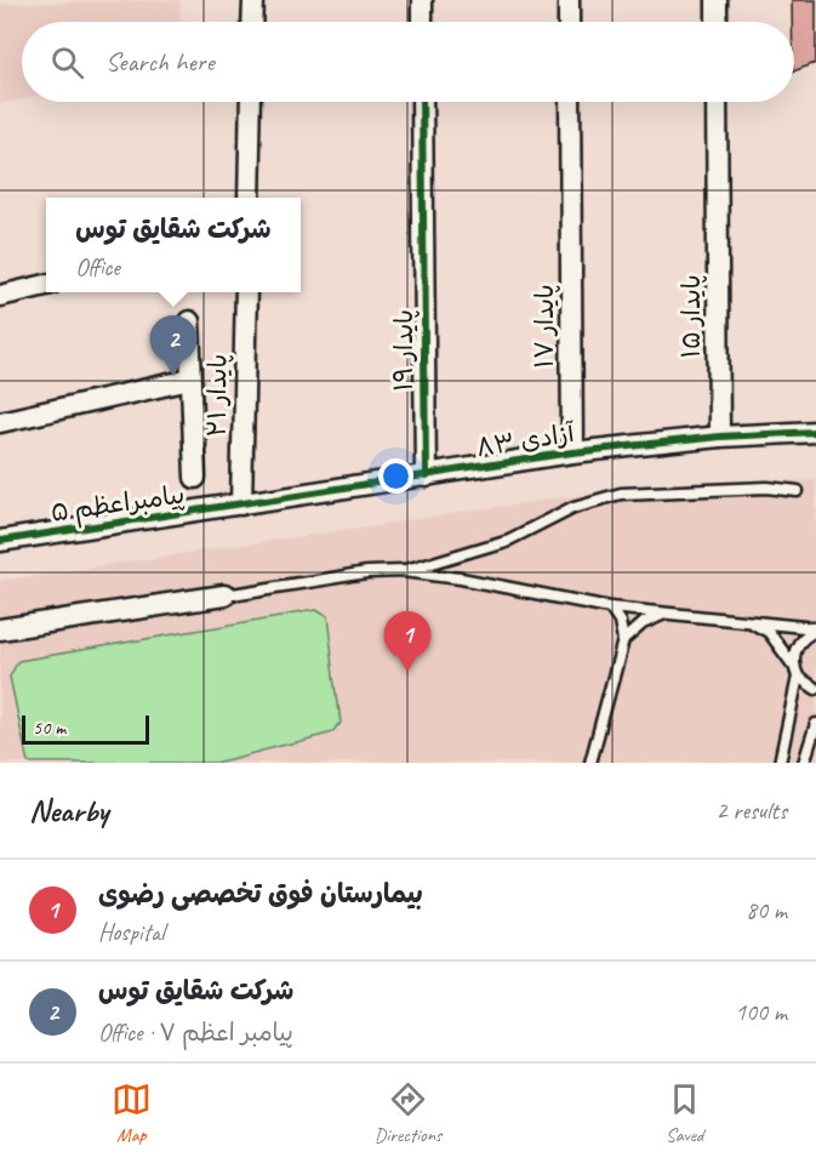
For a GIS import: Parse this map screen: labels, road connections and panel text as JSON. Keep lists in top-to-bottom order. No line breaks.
{"streets":{"street":["پایدار ۱۵","پایدار ۱۷","پایدار ۱۹","پایدار ۲۱","آزادی ۸۳","پیامبراعظم ۵"]},"crossings":[["پایدار ۱۵","آزادی ۸۳"],["پایدار ۱۷","آزادی ۸۳"],["پایدار ۱۹","آزادی ۸۳"],["پایدار ۲۱","آزادی ۸۳"],["پایدار ۲۱","پیامبراعظم ۵"],["آزادی ۸۳","پیامبراعظم ۵"]],"scale_bar":"50 m","page":{"search":"Search here","popup":["شرکت شقایق توس","Office"],"pins":["2","1"],"scale":"50 m","heading":["Nearby","2 results"],"list":[{"mark":"1","name":"بیمارستان فوق تخصصی رضوی","note":"Hospital","value":"80 m"},{"mark":"2","name":"شرکت شقایق توس","note":"Office · پیامبر اعظم ۷","value":"100 m"}],"nav":["Map","Directions","Saved"]}}
